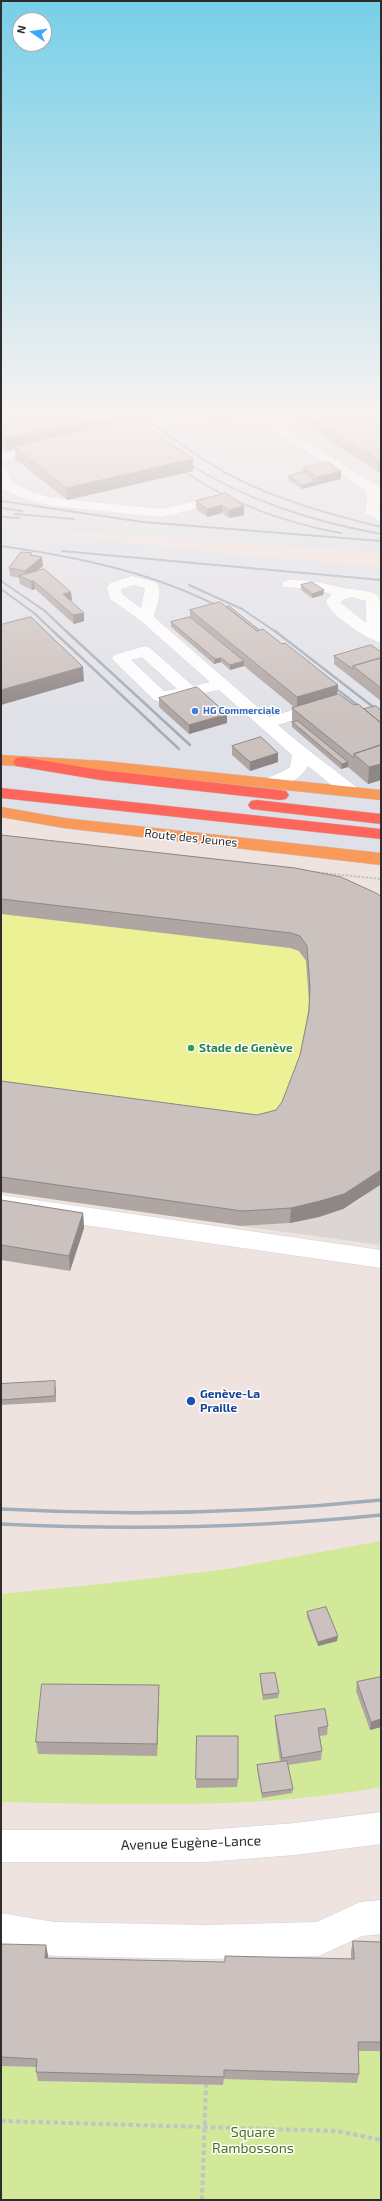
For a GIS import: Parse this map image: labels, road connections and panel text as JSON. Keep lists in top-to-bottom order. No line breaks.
{"streets":{"main road":["Route des Jeunes"],"street":["Avenue Eugène-Lance"]},"parks":["Square Rambossons"],"places":["HG Commerciale","Stade de Genève","Genève-La Praille"],"north":"left"}
